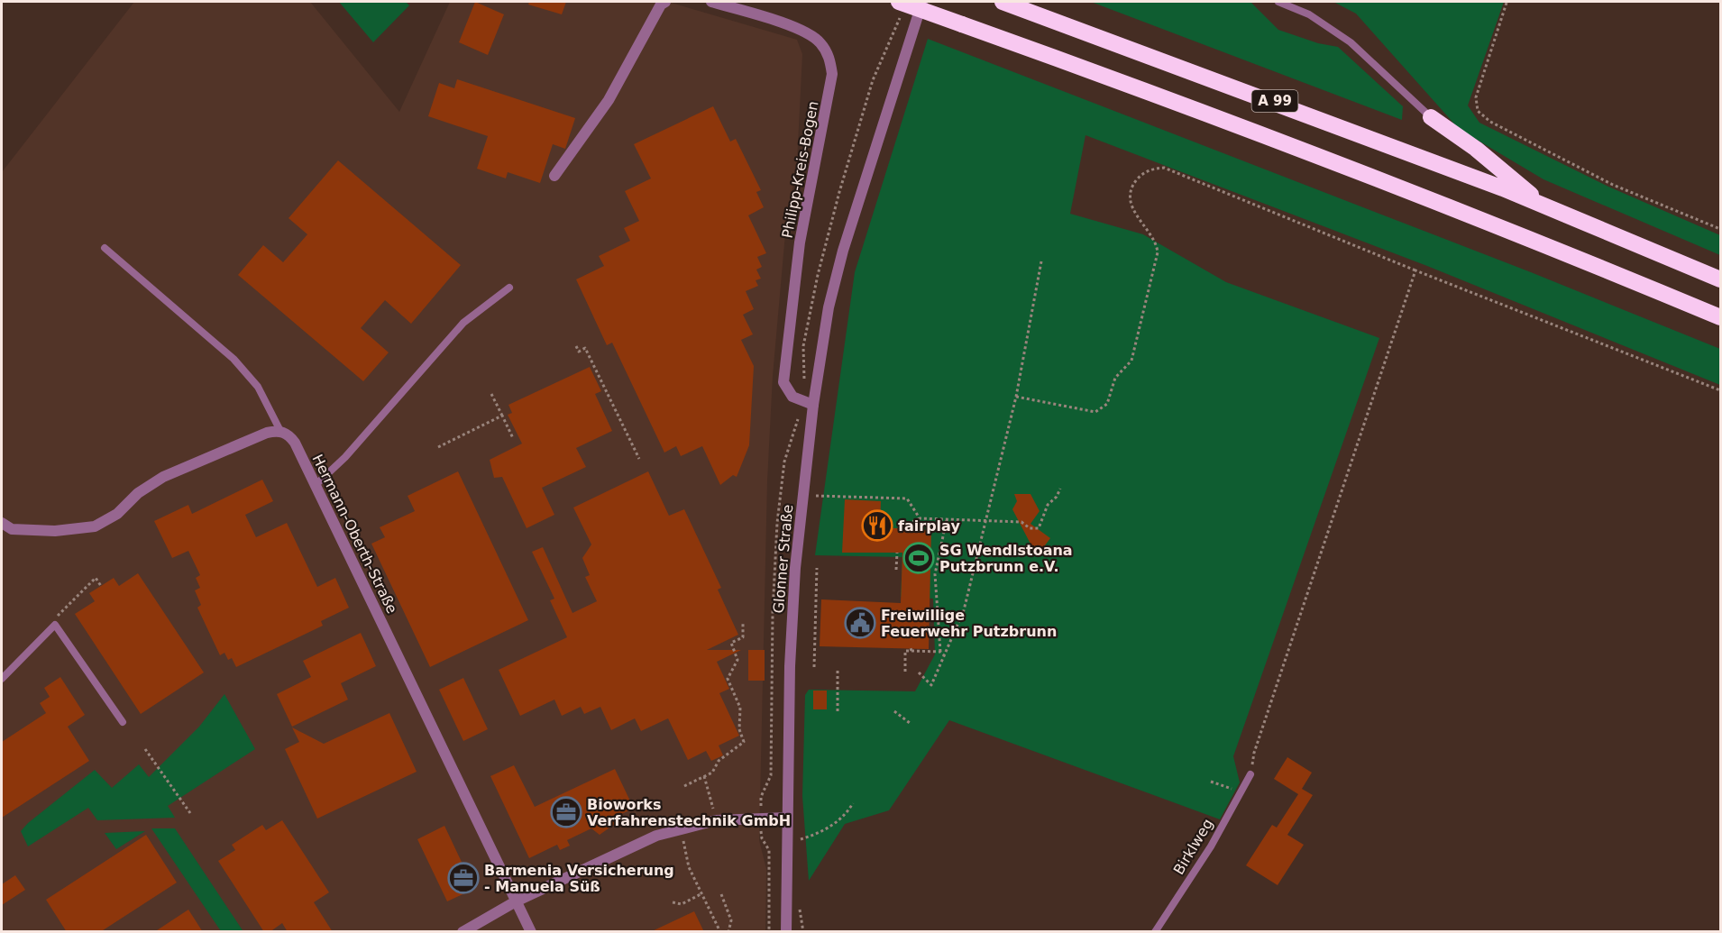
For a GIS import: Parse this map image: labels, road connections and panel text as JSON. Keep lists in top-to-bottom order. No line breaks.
{"streets":{"highway":["A 99"],"street":["Philipp-Kreis-Bogen","Hermann-Oberth-Straße","Glonner Straße"],"lane":["Birklweg"]},"crossings":[["Philipp-Kreis-Bogen","Glonner Straße"]],"places":{"restaurant":["fairplay"],"sports":["SG Wendlstoana Putzbrunn e.V."],"public building":["Freiwillige Feuerwehr Putzbrunn"],"office":["Bioworks Verfahrenstechnik GmbH","Barmenia Versicherung - Manuela Süß"]}}
